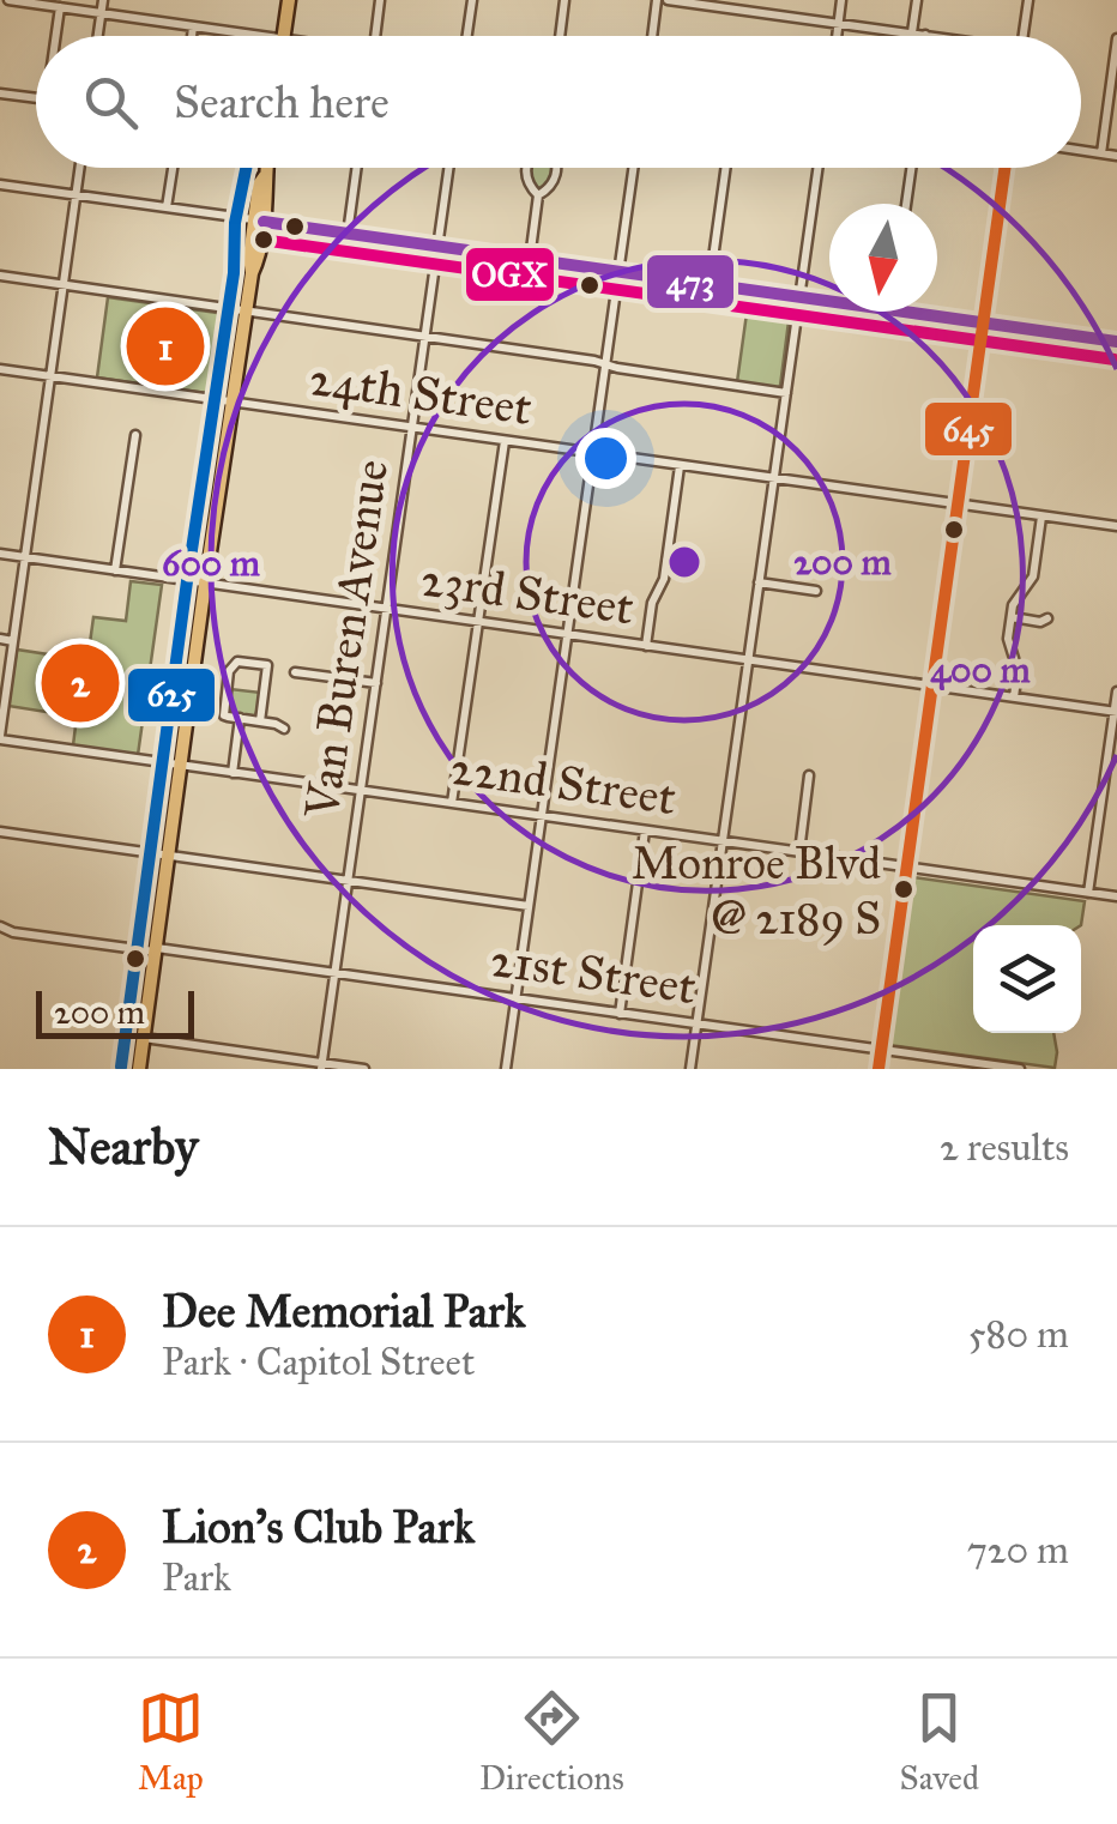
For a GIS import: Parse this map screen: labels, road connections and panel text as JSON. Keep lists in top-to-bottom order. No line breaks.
{"streets":{"street":["24th Street","23rd Street","Van Buren Avenue","22nd Street","21st Street"]},"crossings":[["24th Street","Van Buren Avenue"],["23rd Street","Van Buren Avenue"],["Van Buren Avenue","22nd Street"],["Van Buren Avenue","21st Street"]],"places":["Monroe Blvd @ 2189 S"],"lines":["transit line 625","transit line 645","transit line 473","transit line OGX"],"scale_bar":"200 m","north":"bottom","page":{"search":"Search here","pins":["1","2"],"scale":"200 m","heading":["Nearby","2 results"],"list":[{"mark":"1","name":"Dee Memorial Park","note":"Park · Capitol Street","value":"580 m"},{"mark":"2","name":"Lion's Club Park","note":"Park","value":"720 m"}],"nav":["Map","Directions","Saved"]},"rings":["200 m","600 m","400 m"]}
